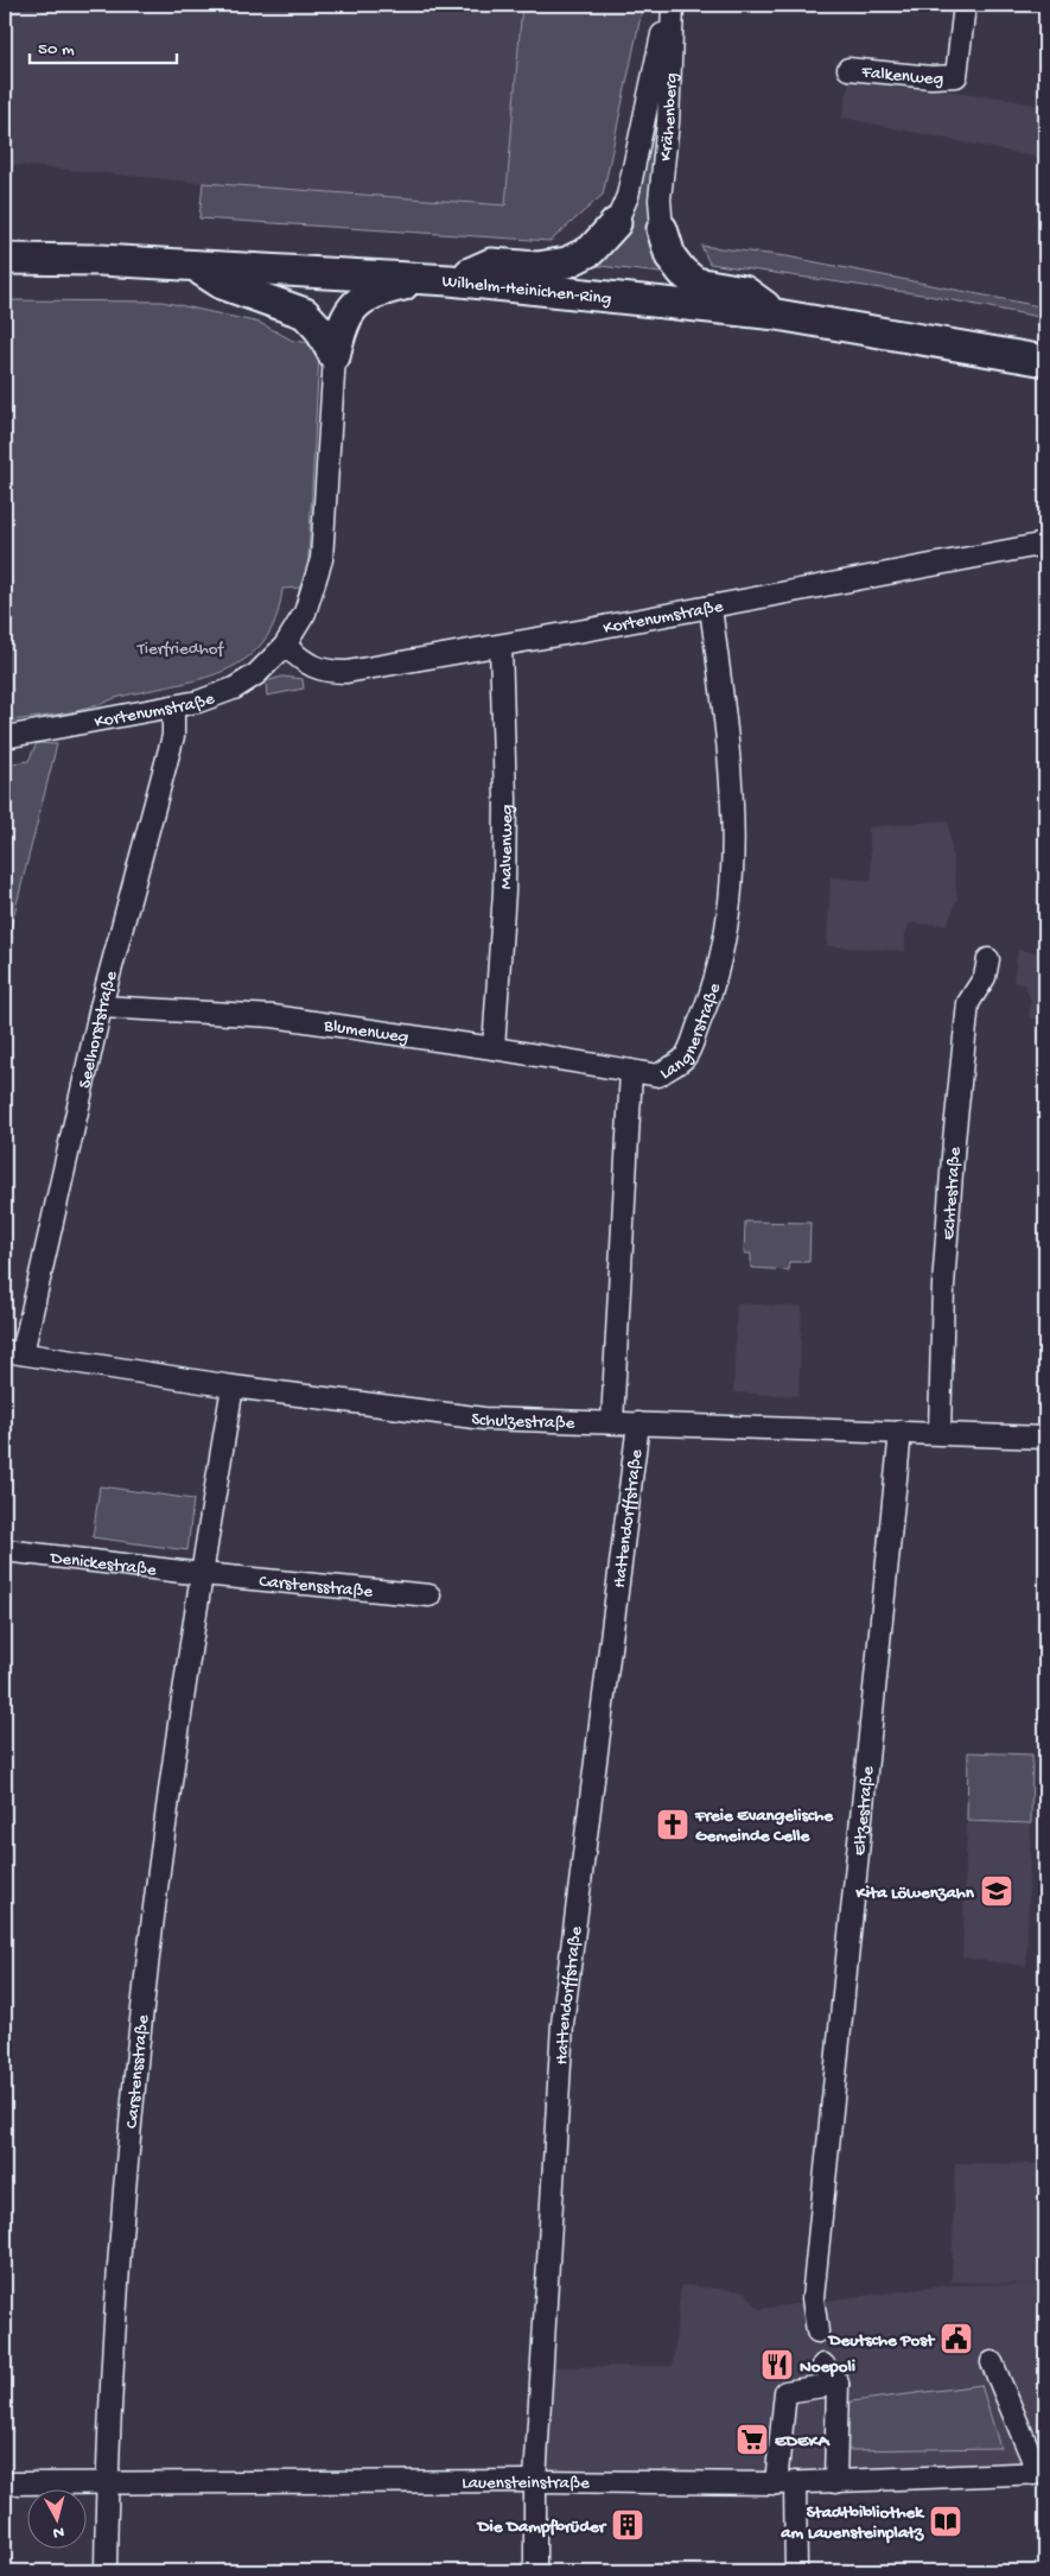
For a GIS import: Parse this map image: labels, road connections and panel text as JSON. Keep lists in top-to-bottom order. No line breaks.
{"streets":{"main road":["Wilhelm-Heinichen-Ring"],"street":["Falkenweg","Krähenberg","Kortenumstraße","Malvenweg","Langnerstraße","Seelhorststraße","Blumenweg","Echtestraße","Schulzestraße","Hattendorffstraße","Denickestraße","Carstensstraße","Eltzestraße","Lauensteinstraße"]},"crossings":[["Kortenumstraße","Malvenweg"],["Kortenumstraße","Langnerstraße"],["Kortenumstraße","Seelhorststraße"],["Malvenweg","Blumenweg"],["Langnerstraße","Blumenweg"],["Langnerstraße","Schulzestraße"],["Seelhorststraße","Blumenweg"],["Seelhorststraße","Schulzestraße"],["Echtestraße","Schulzestraße"],["Schulzestraße","Hattendorffstraße"],["Schulzestraße","Carstensstraße"],["Schulzestraße","Eltzestraße"],["Hattendorffstraße","Lauensteinstraße"],["Denickestraße","Carstensstraße"],["Carstensstraße","Lauensteinstraße"]],"parks":["Tierfriedhof"],"places":{"church":["Freie Evangelische Gemeinde Celle"],"school or university":["Kita Löwenzahn"],"public building":["Deutsche Post"],"restaurant":["Noepoli"],"supermarket":["EDEKA"],"library":["Stadtbibliothek am Lauensteinplatz"],"building":["Die Dampfbrüder"]},"scale_bar":"50 m","north":"bottom"}
